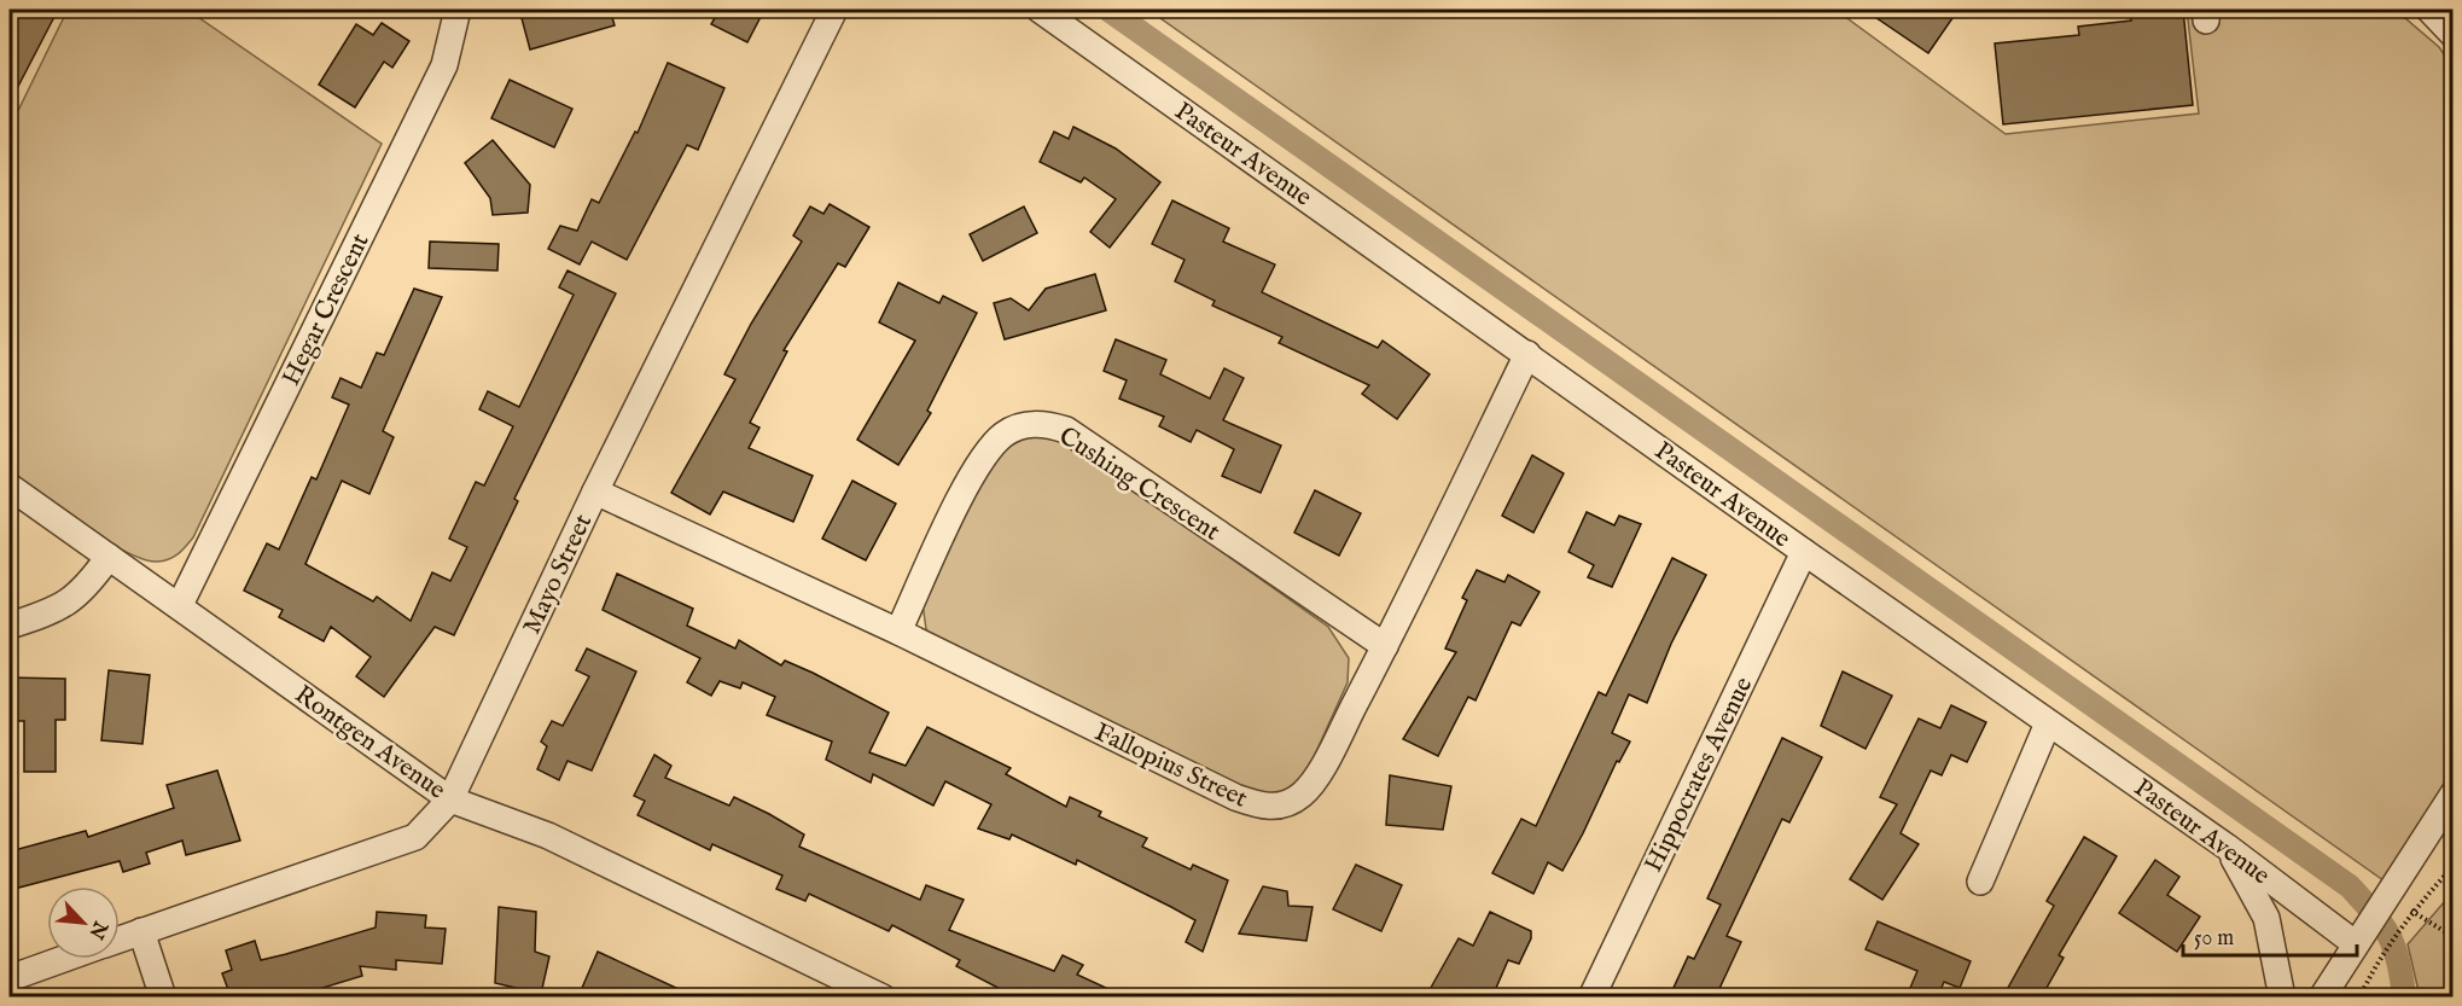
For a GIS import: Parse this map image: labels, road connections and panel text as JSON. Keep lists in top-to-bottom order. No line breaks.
{"streets":{"street":["Pasteur Avenue","Hegar Crescent","Cushing Crescent","Mayo Street","Rontgen Avenue","Fallopius Street","Hippocrates Avenue"]},"crossings":[["Pasteur Avenue","Fallopius Street"],["Pasteur Avenue","Hippocrates Avenue"],["Hegar Crescent","Rontgen Avenue"],["Cushing Crescent","Fallopius Street"],["Mayo Street","Rontgen Avenue"],["Mayo Street","Fallopius Street"]],"scale_bar":"50 m","north":"bottom right"}
